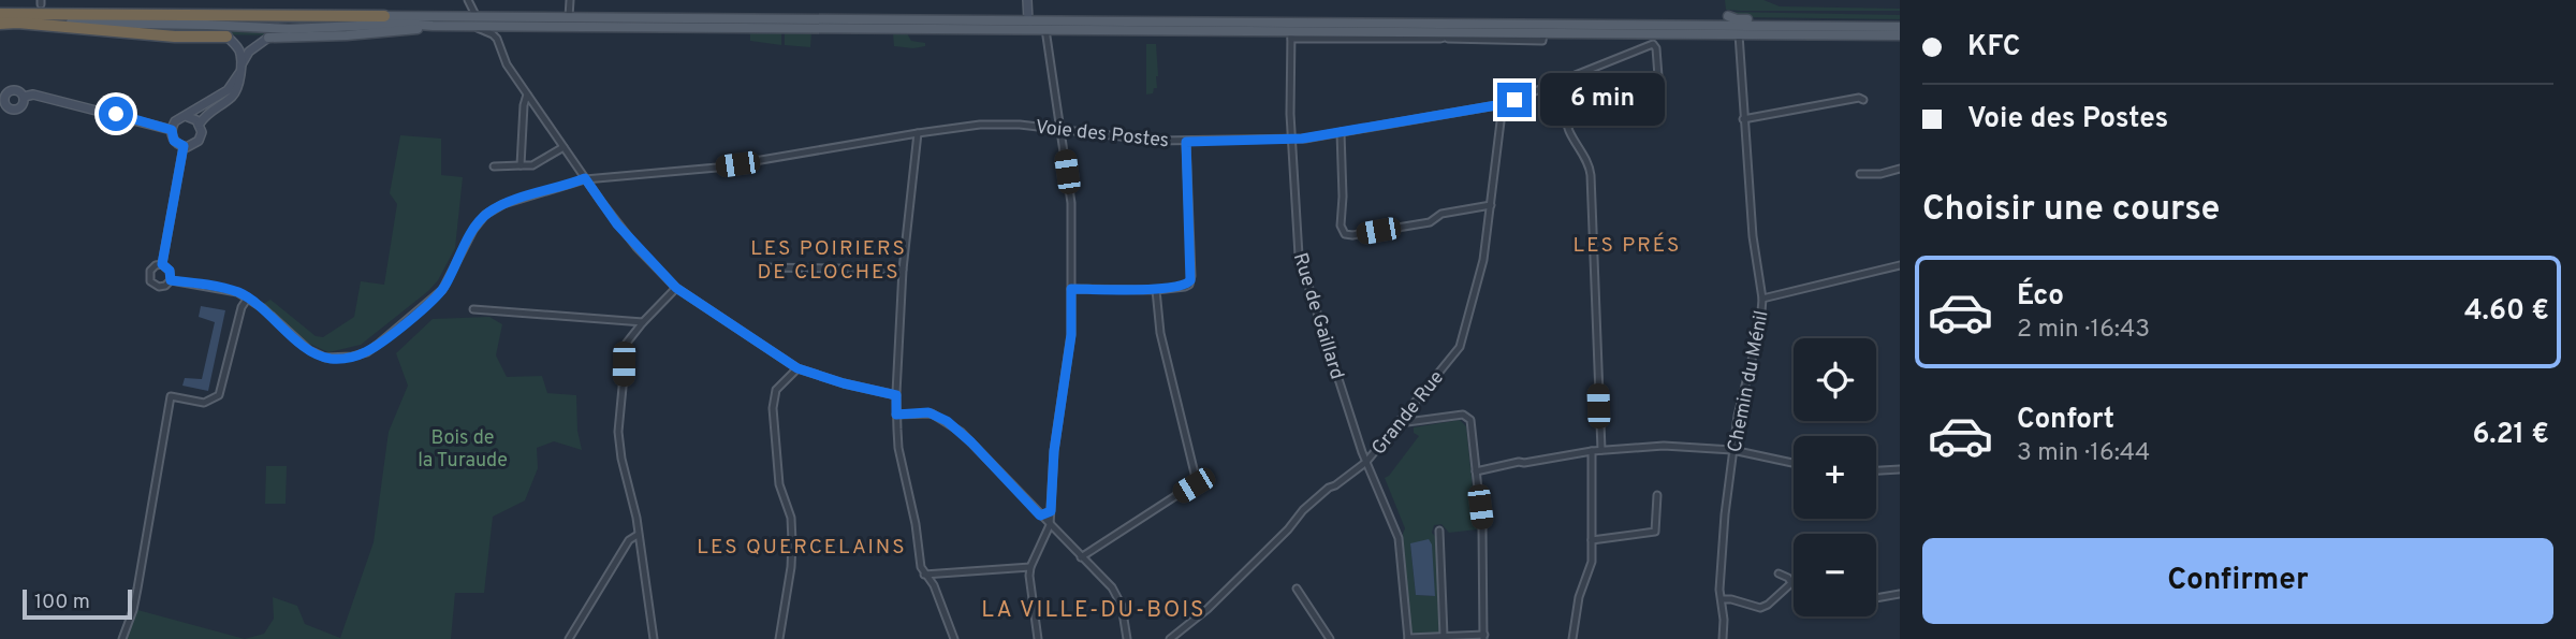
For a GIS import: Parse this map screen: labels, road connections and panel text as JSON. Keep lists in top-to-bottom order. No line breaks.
{"streets":{"street":["Voie des Postes","Rue de Gaillard","Chemin du Ménil","Grande Rue"]},"crossings":[["Voie des Postes","Rue de Gaillard"],["Voie des Postes","Grande Rue"],["Rue de Gaillard","Grande Rue"]],"districts":["LES PRÉS","LES POIRIERS DE CLOCHES","LES QUERCELAINS","LA VILLE-DU-BOIS"],"parks":["Bois de la Turaude"],"scale_bar":"100 m","page":{"banner":["KFC","Voie des Postes"],"bubble":"6 min","heading":"Choisir une course","list":[{"name":"Éco","note":"2 min · 16:43","value":"4.60 €"},{"name":"Confort","note":"3 min · 16:44","value":"6.21 €"}],"map_buttons":["+","−"],"buttons":"Confirmer","scale":"100 m"}}
